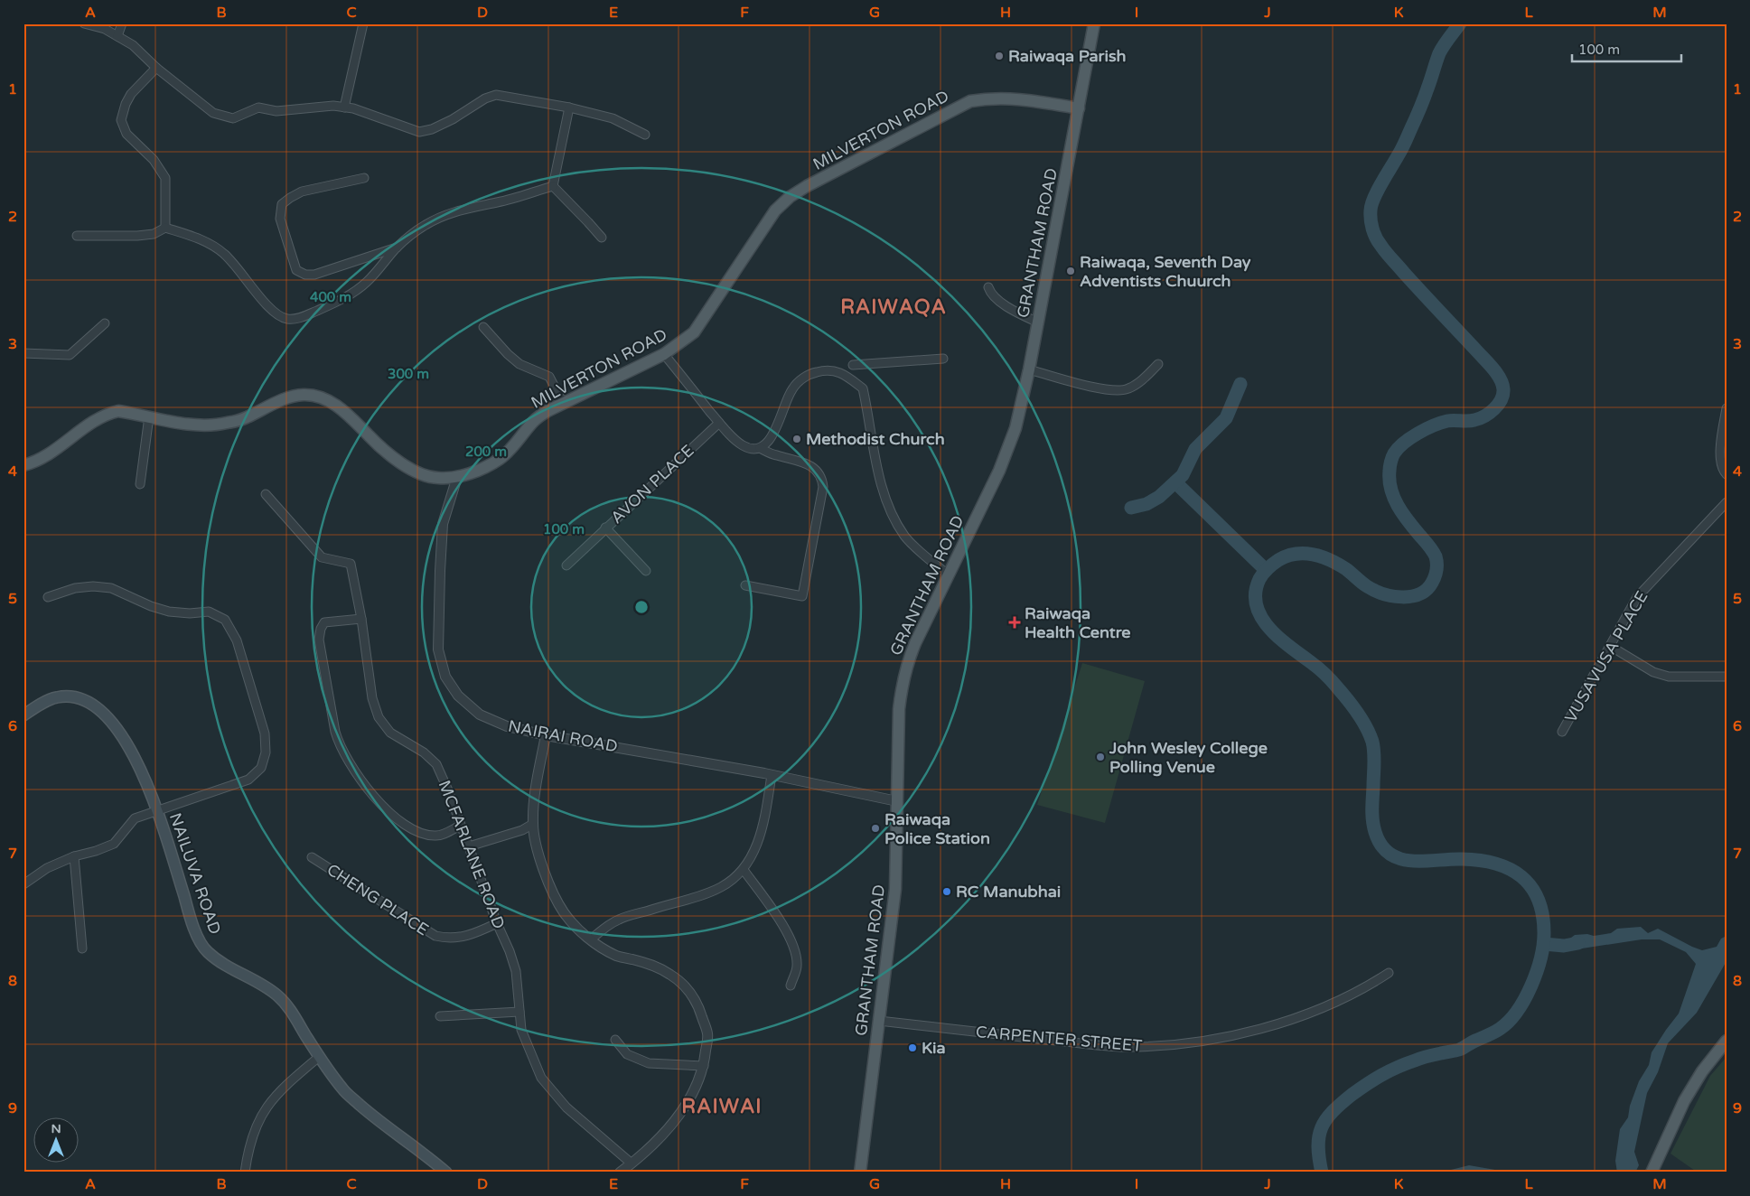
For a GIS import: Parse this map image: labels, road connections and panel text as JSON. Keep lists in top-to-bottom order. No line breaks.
{"streets":{"main road":["MILVERTON ROAD","GRANTHAM ROAD","NAILUVA ROAD"],"street":["AVON PLACE","VUSAVUSA PLACE","NAIRAI ROAD","MCFARLANE ROAD","CHENG PLACE","CARPENTER STREET"]},"crossings":[["MILVERTON ROAD","GRANTHAM ROAD"],["MILVERTON ROAD","NAIRAI ROAD"],["GRANTHAM ROAD","NAIRAI ROAD"],["GRANTHAM ROAD","CARPENTER STREET"],["MCFARLANE ROAD","CHENG PLACE"]],"districts":["RAIWAQA","RAIWAI"],"places":{"other":["Raiwaqa Parish","Raiwaqa, Seventh Day Adventists Chuurch","Methodist Church","John Wesley College Polling Venue","Raiwaqa Police Station","RC Manubhai","Kia"],"health":["Raiwaqa Health Centre"]},"scale_bar":"100 m","north":"top","grid":{"columns":["A","B","C","D","E","F","G","H","I","J","K","L","M"],"rows":["1","2","3","4","5","6","7","8","9"]},"rings":["400 m","300 m","200 m","100 m"]}
